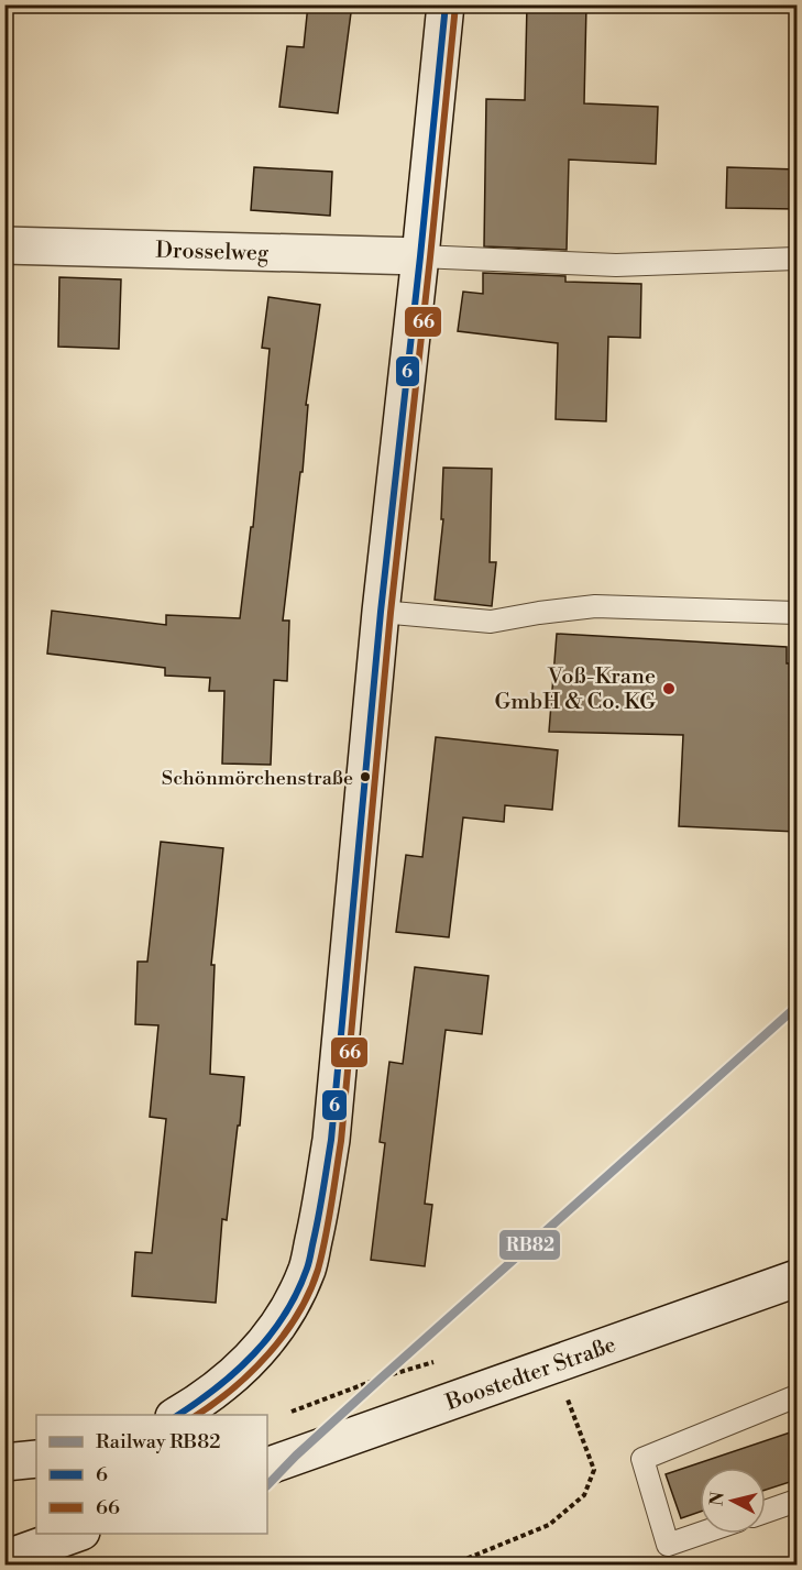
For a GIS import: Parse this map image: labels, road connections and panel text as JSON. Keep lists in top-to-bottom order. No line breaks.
{"streets":{"street":["Drosselweg","Boostedter Straße"]},"places":["Voß-Krane GmbH & Co. KG","Schönmörchenstraße"],"lines":["transit line 6","transit line 66","rail line RB82"],"legend":["Railway RB82","6","66"],"north":"left"}
